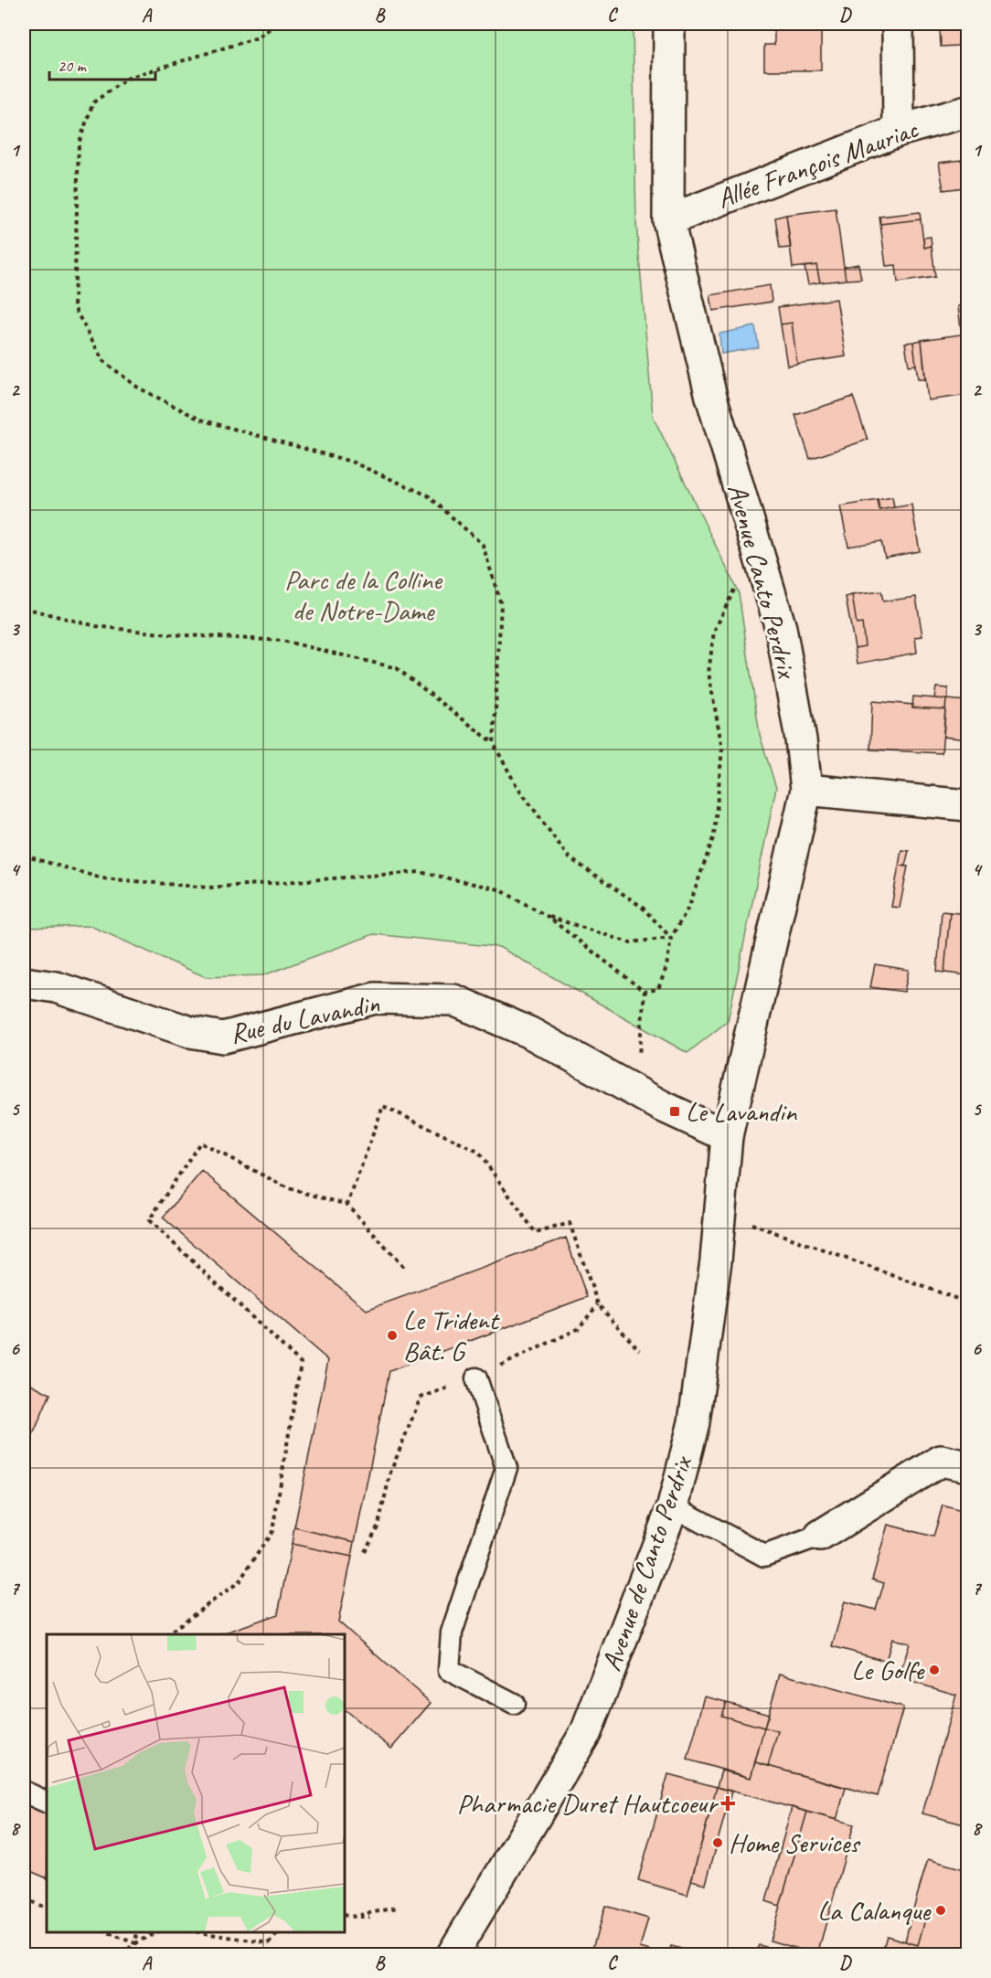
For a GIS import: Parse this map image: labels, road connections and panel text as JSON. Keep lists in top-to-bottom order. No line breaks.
{"streets":{"street":["Allée François Mauriac","Avenue Canto Perdrix","Rue du Lavandin","Avenue de Canto Perdrix"]},"crossings":[["Allée François Mauriac","Avenue Canto Perdrix"],["Avenue Canto Perdrix","Rue du Lavandin"],["Avenue Canto Perdrix","Avenue de Canto Perdrix"],["Rue du Lavandin","Avenue de Canto Perdrix"]],"parks":["Parc de la Colline de Notre-Dame"],"places":{"transit":["Le Lavandin"],"other":["Le Trident Bât. G","Le Golfe","Home Services","La Calanque"],"health":["Pharmacie Duret Hautcoeur"]},"scale_bar":"20 m","grid":{"columns":["A","B","C","D"],"rows":["1","2","3","4","5","6","7","8"]}}
